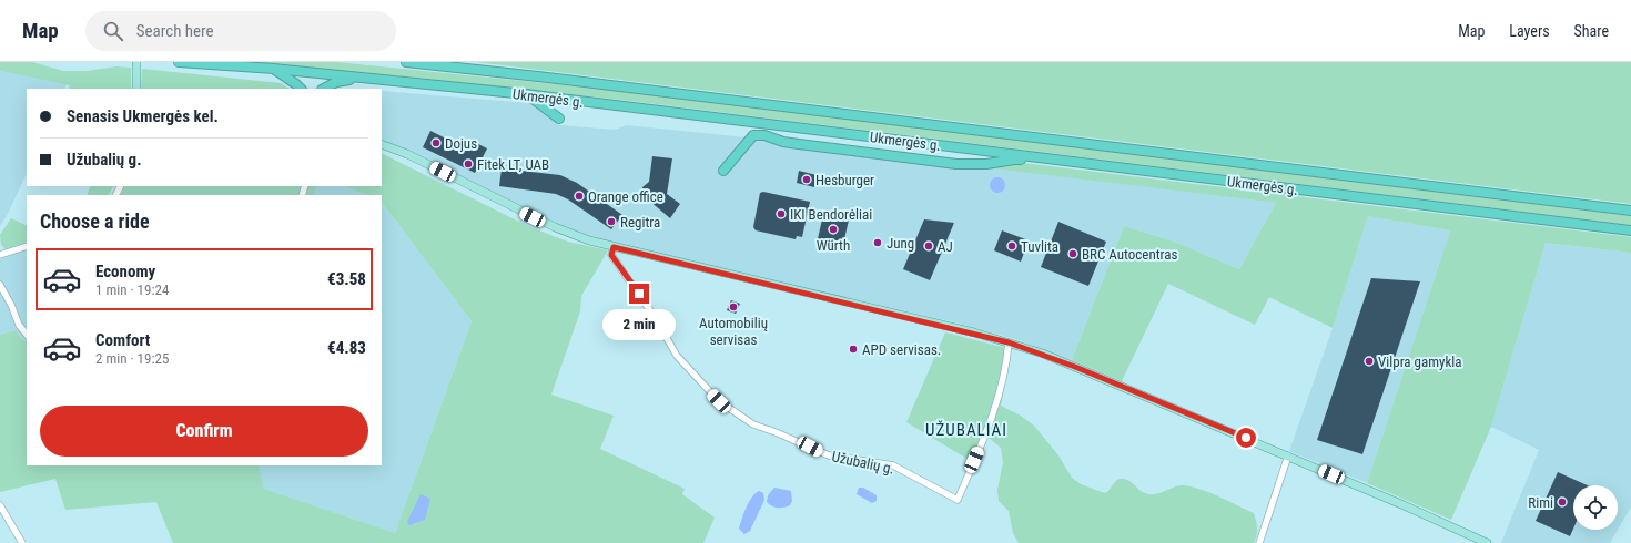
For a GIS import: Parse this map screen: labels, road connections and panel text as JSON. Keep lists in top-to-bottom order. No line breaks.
{"streets":{"highway":["Ukmergės g."],"street":["Užubalių g."]},"districts":["UŽUBALIAI"],"places":["Dojus","Fitek LT, UAB","Hesburger","Orange office","IKI Bendorėliai","Regitra","Würth","Jung","AJ","Tuvlita","BRC Autocentras","Automobilių servisas","APD servisas.","Vilpra gamykla","Rimi"],"page":{"header":"Map","search":"Search here","nav":["Map","Layers","Share"],"banner":["Senasis Ukmergės kel.","Užubalių g."],"heading":"Choose a ride","list":[{"name":"Economy","note":"1 min · 19:24","value":"€3.58"},{"name":"Comfort","note":"2 min · 19:25","value":"€4.83"}],"bubble":"2 min","buttons":"Confirm"}}
